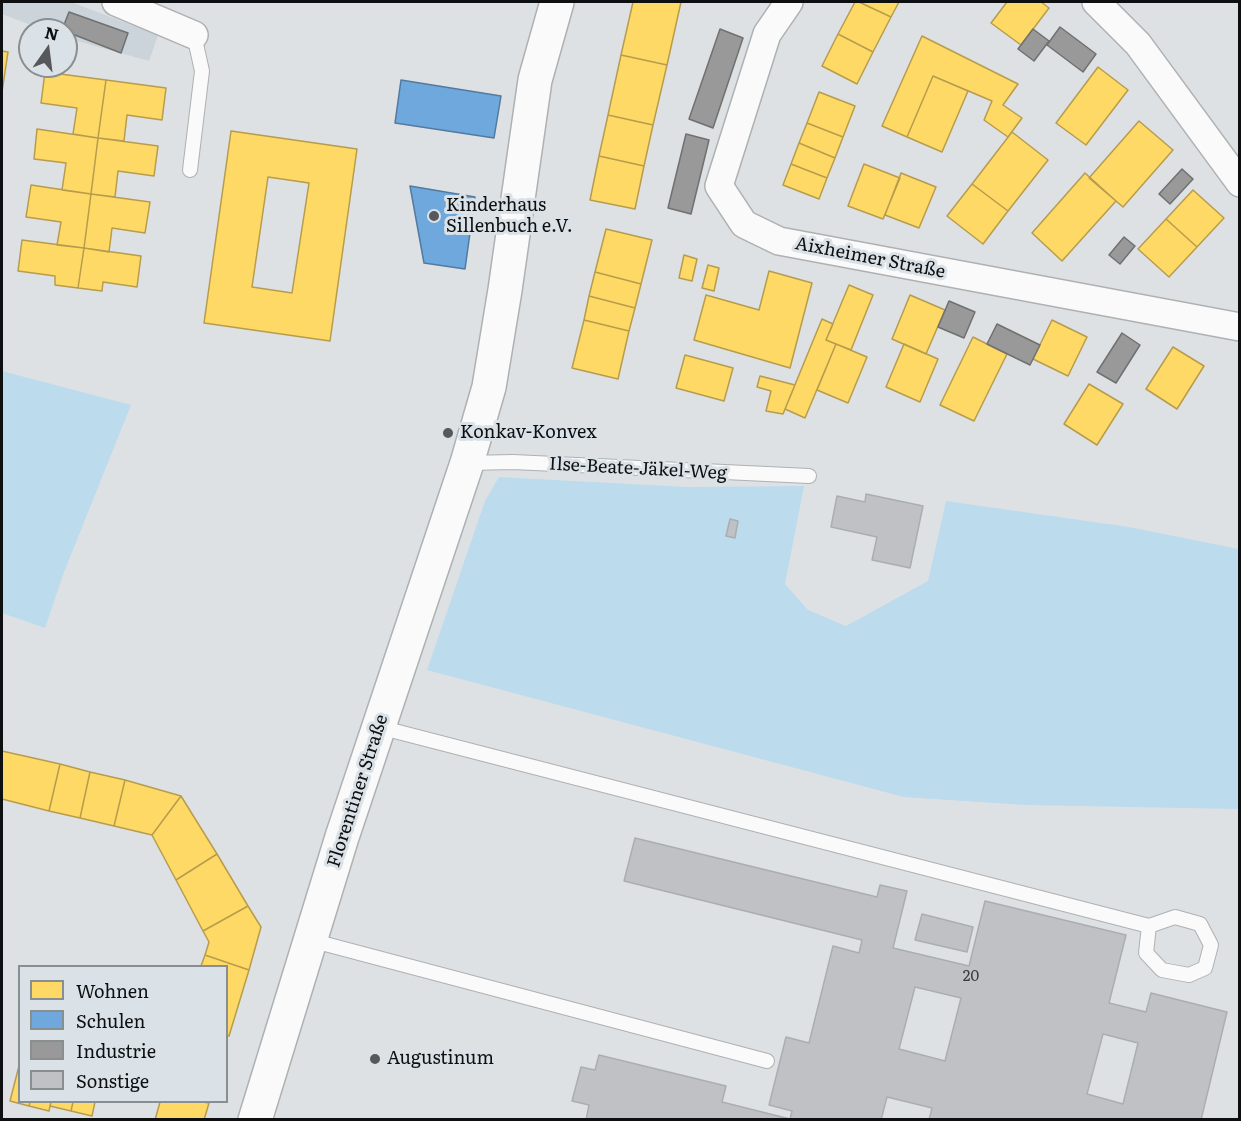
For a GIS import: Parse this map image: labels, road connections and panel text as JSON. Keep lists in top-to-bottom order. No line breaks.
{"streets":{"street":["Aixheimer Straße","Florentiner Straße"],"lane":["Ilse-Beate-Jäkel-Weg"]},"crossings":[["Ilse-Beate-Jäkel-Weg","Florentiner Straße"]],"places":["Kinderhaus Sillenbuch e.V.","Konkav-Konvex","Augustinum"],"house_numbers":["20"],"legend":["Wohnen","Schulen","Industrie","Sonstige"],"north":"top"}
